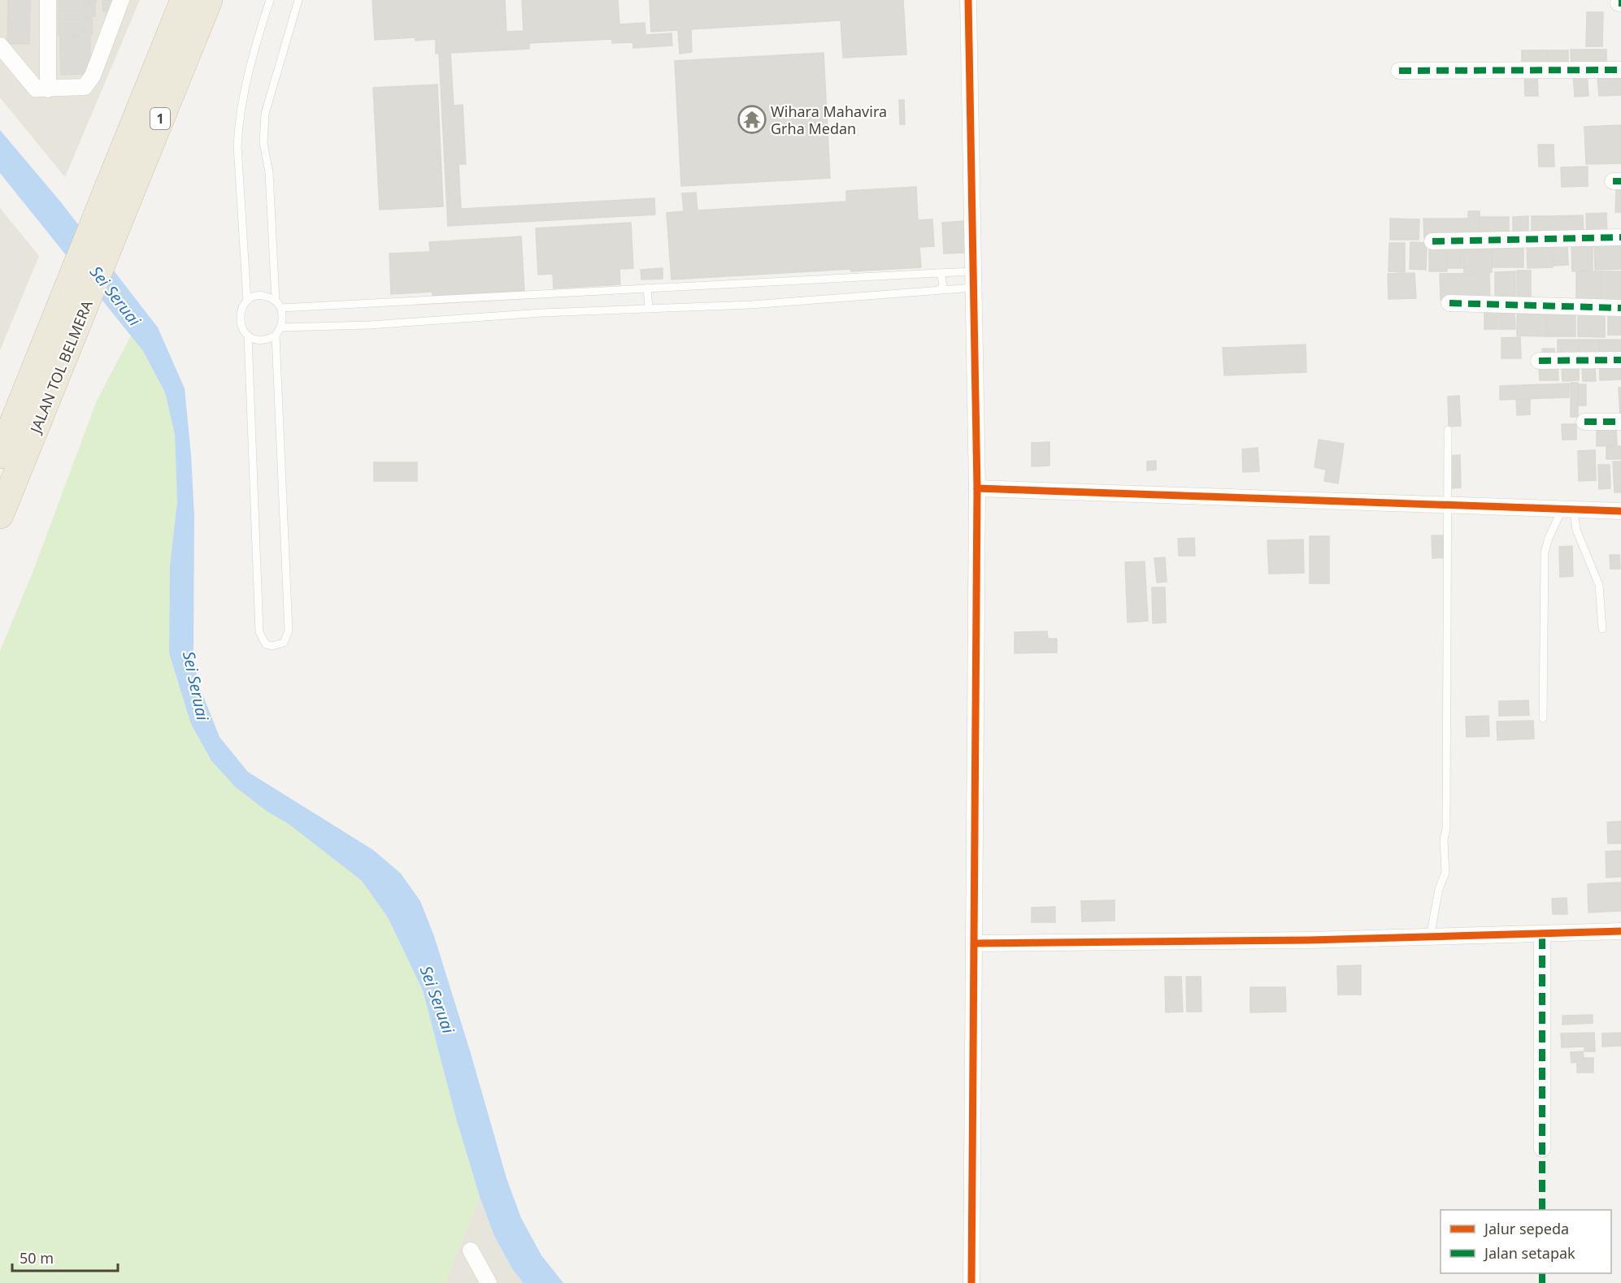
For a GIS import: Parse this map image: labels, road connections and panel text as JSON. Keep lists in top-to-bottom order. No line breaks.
{"streets":{"highway":["1","JALAN TOL BELMERA"]},"water":["Sei Seruai"],"places":{"temple":["Wihara Mahavira Grha Medan"]},"legend":["Jalur sepeda","Jalan setapak"],"scale_bar":"50 m"}
